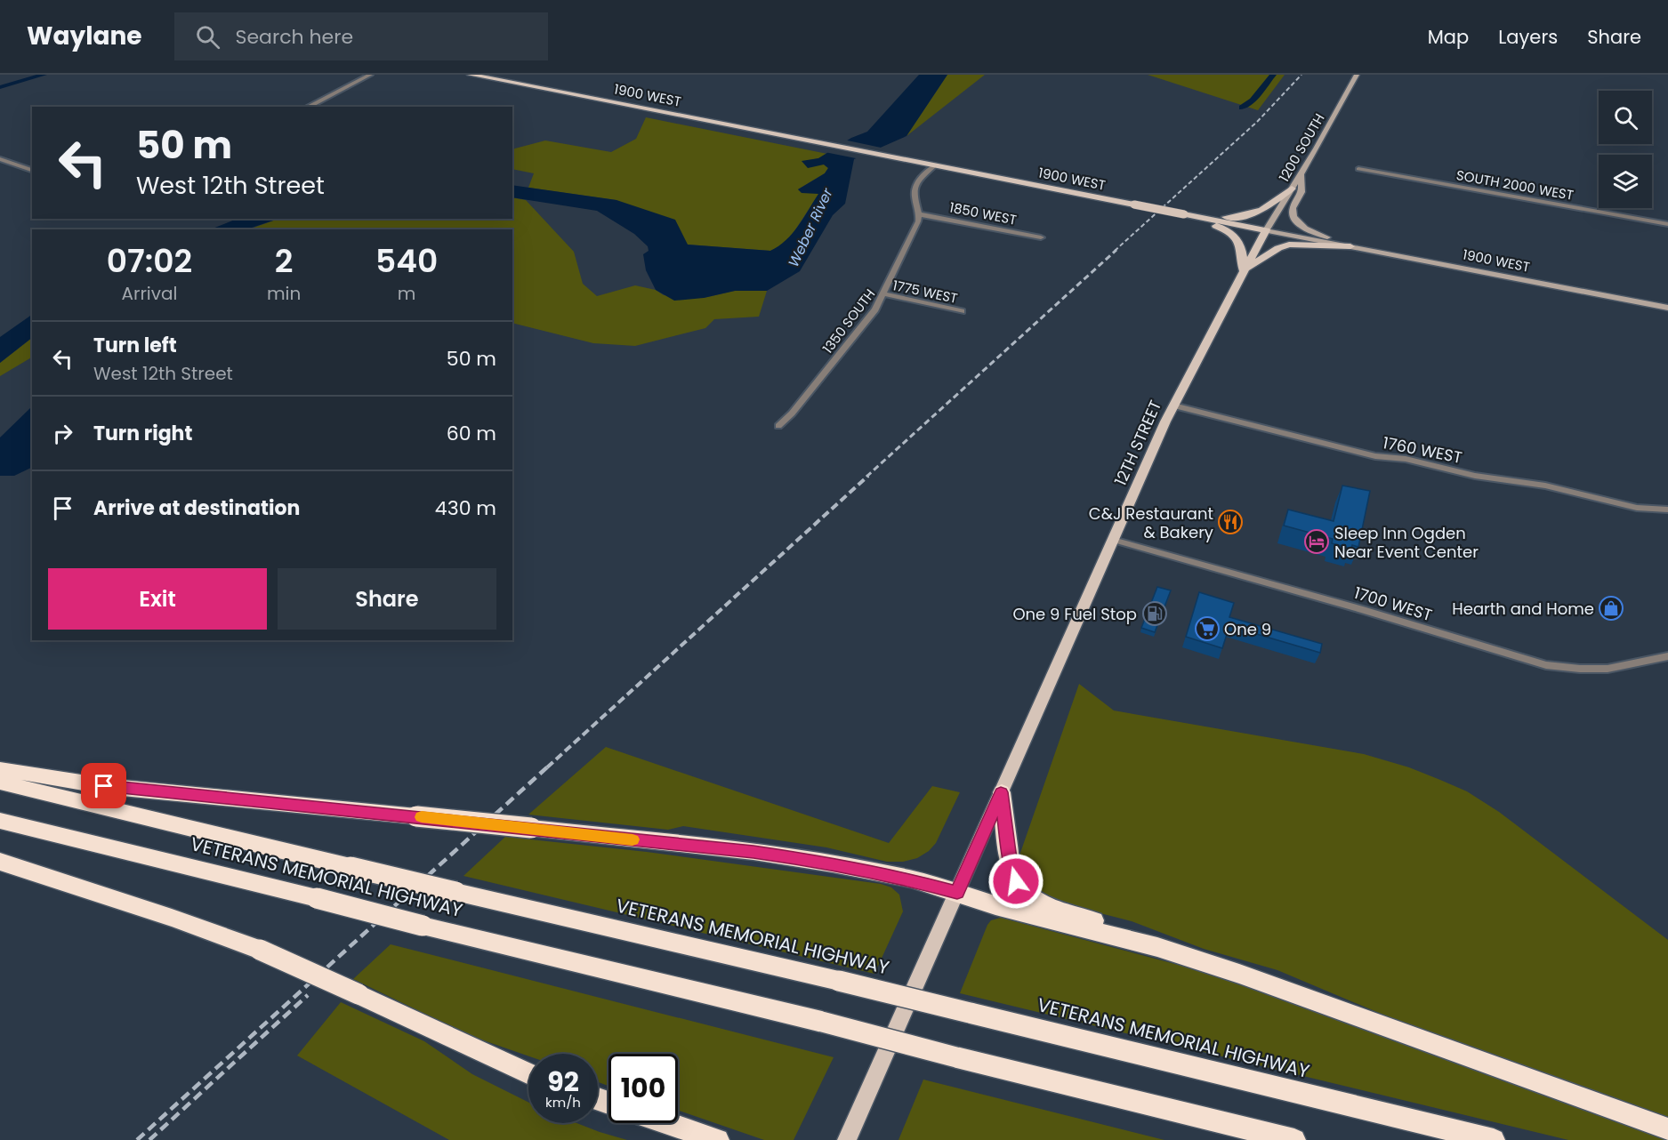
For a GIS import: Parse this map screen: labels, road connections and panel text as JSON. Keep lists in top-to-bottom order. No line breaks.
{"streets":{"highway":["VETERANS MEMORIAL HIGHWAY"],"main road":["1900 WEST","1200 SOUTH","12TH STREET"],"street":["SOUTH 2000 WEST","1850 WEST","1775 WEST","1350 SOUTH","1760 WEST","1700 WEST"]},"crossings":[["1900 WEST","1200 SOUTH"],["1900 WEST","12TH STREET"],["1200 SOUTH","12TH STREET"],["1850 WEST","1350 SOUTH"],["1775 WEST","1350 SOUTH"],["12TH STREET","1760 WEST"],["12TH STREET","1700 WEST"]],"water":["Weber River"],"places":{"restaurant":["C&J Restaurant & Bakery"],"hotel":["Sleep Inn Ogden Near Event Center"],"shop":["Hearth and Home"],"fuel station":["One 9 Fuel Stop"],"supermarket":["One 9"]},"page":{"header":"Waylane","search":"Search here","nav":["Map","Layers","Share"],"turn":["50 m","West 12th Street"],"eta":["07:02","Arrival","2","min","540","m"],"list":[{"name":"Turn left","note":"West 12th Street","value":"50 m"},{"name":"Turn right","value":"60 m"},{"name":"Arrive at destination","value":"430 m"}],"buttons":["Exit","Share"],"speed":"92 km/h","limit":"100"}}
